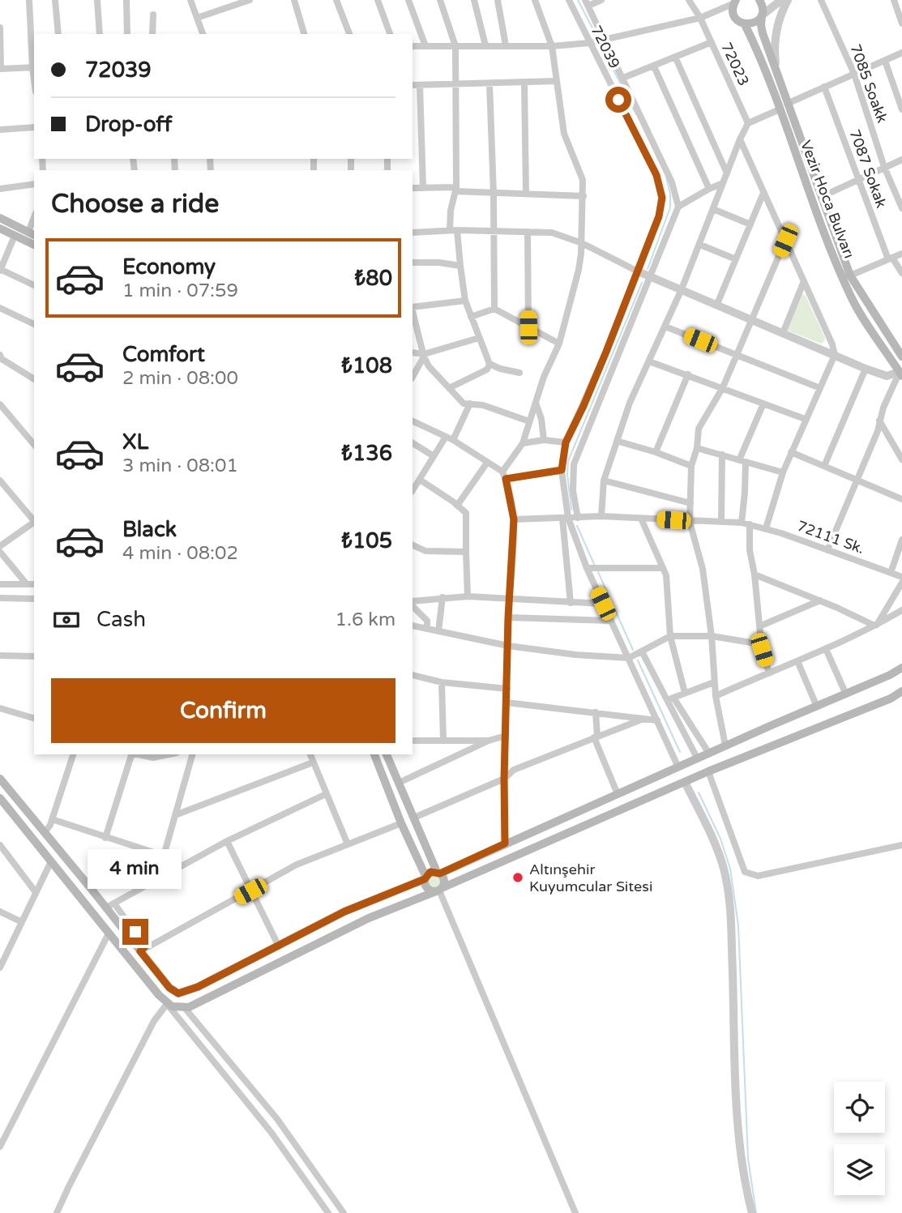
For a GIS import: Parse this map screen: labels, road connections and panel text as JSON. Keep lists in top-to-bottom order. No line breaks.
{"streets":{"main road":["Vezir Hoca Bulvarı"],"street":["72039","72023","7085 Soakk","7087 Sokak","72111 Sk."]},"places":["Altınşehir Kuyumcular Sitesi"],"page":{"banner":["72039","Drop-off"],"heading":"Choose a ride","list":[{"name":"Economy","note":"1 min · 07:59","value":"₺80"},{"name":"Comfort","note":"2 min · 08:00","value":"₺108"},{"name":"XL","note":"3 min · 08:01","value":"₺136"},{"name":"Black","note":"4 min · 08:02","value":"₺105"}],"pay":["Cash","1.6 km"],"buttons":"Confirm","bubble":"4 min"}}
